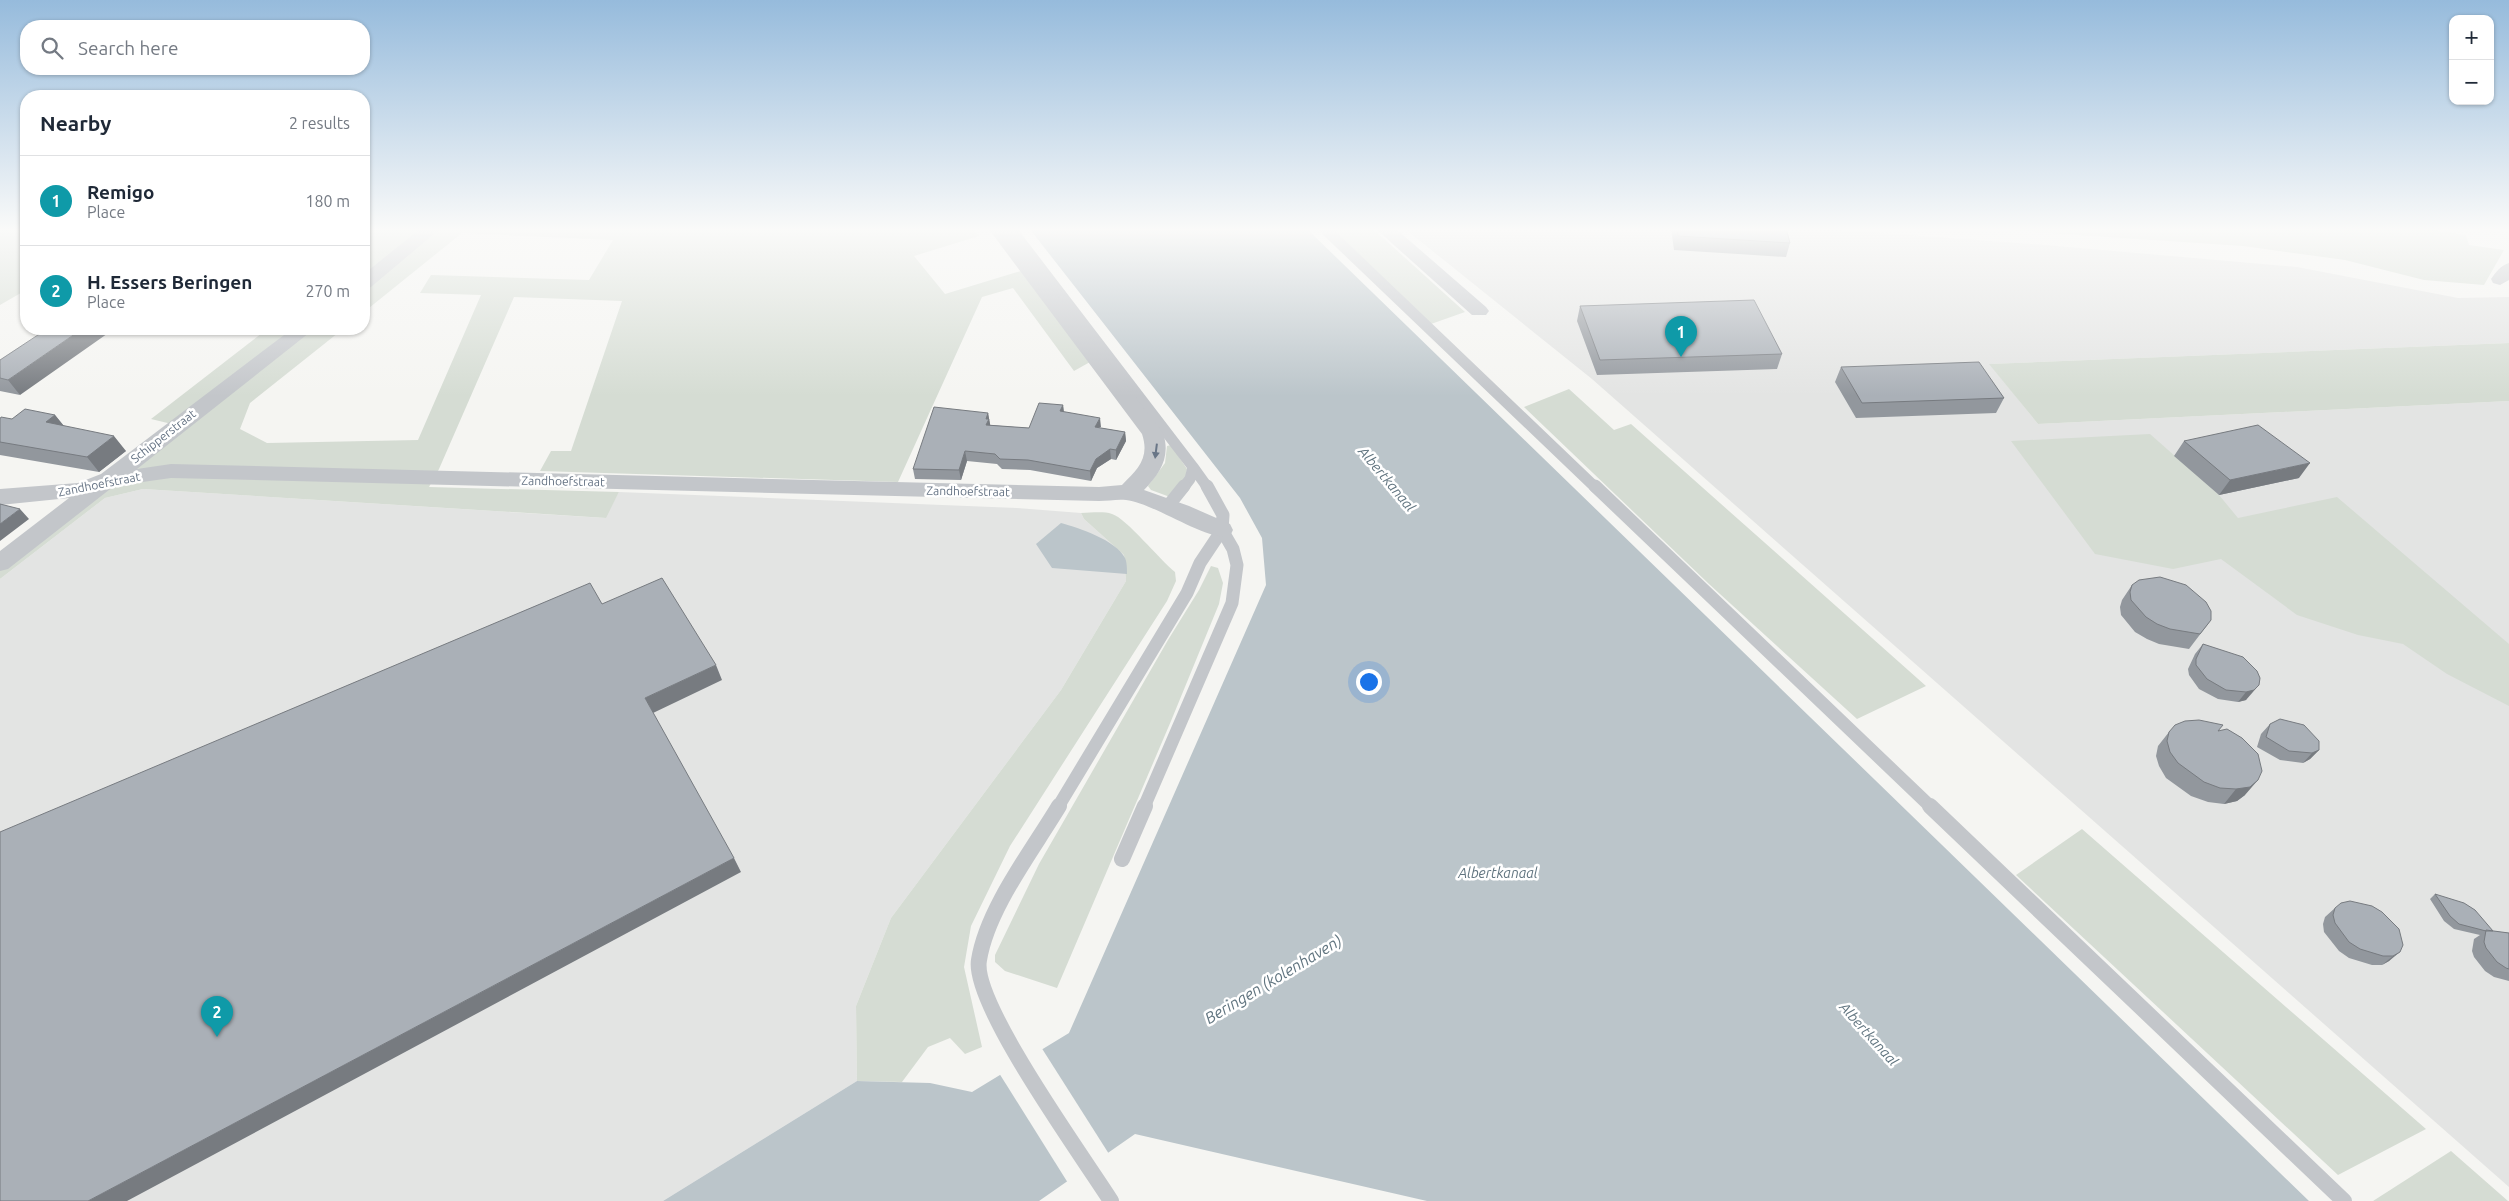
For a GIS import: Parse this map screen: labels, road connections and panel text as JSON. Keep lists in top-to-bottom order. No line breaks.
{"streets":{"street":["Schipperstraat","Zandhoefstraat"]},"crossings":[["Schipperstraat","Zandhoefstraat"]],"water":["Albertkanaal","Beringen (kolenhaven)"],"page":{"map_buttons":["+","−"],"search":"Search here","heading":["Nearby","2 results"],"list":[{"mark":"1","name":"Remigo","note":"Place","value":"180 m"},{"mark":"2","name":"H. Essers Beringen","note":"Place","value":"270 m"}],"pins":["1","2"]}}
